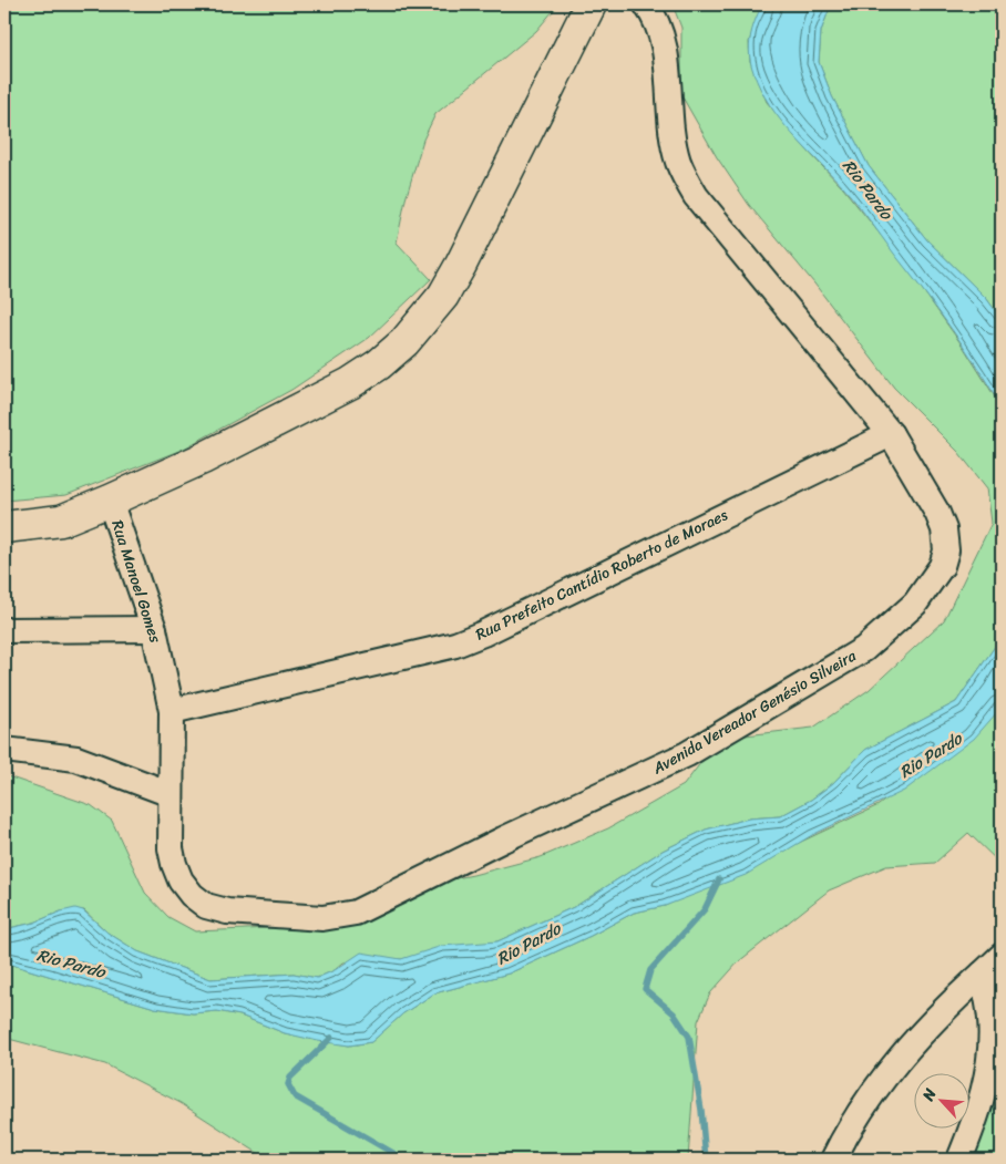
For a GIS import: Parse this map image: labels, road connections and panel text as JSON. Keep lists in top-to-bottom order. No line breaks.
{"streets":{"street":["Rua Prefeito Cantídio Roberto de Moraes","Rua Manoel Gomes","Avenida Vereador Genésio Silveira"]},"crossings":[["Rua Prefeito Cantídio Roberto de Moraes","Rua Manoel Gomes"],["Rua Prefeito Cantídio Roberto de Moraes","Avenida Vereador Genésio Silveira"],["Rua Manoel Gomes","Avenida Vereador Genésio Silveira"]],"water":["Rio Pardo"],"north":"top left"}
